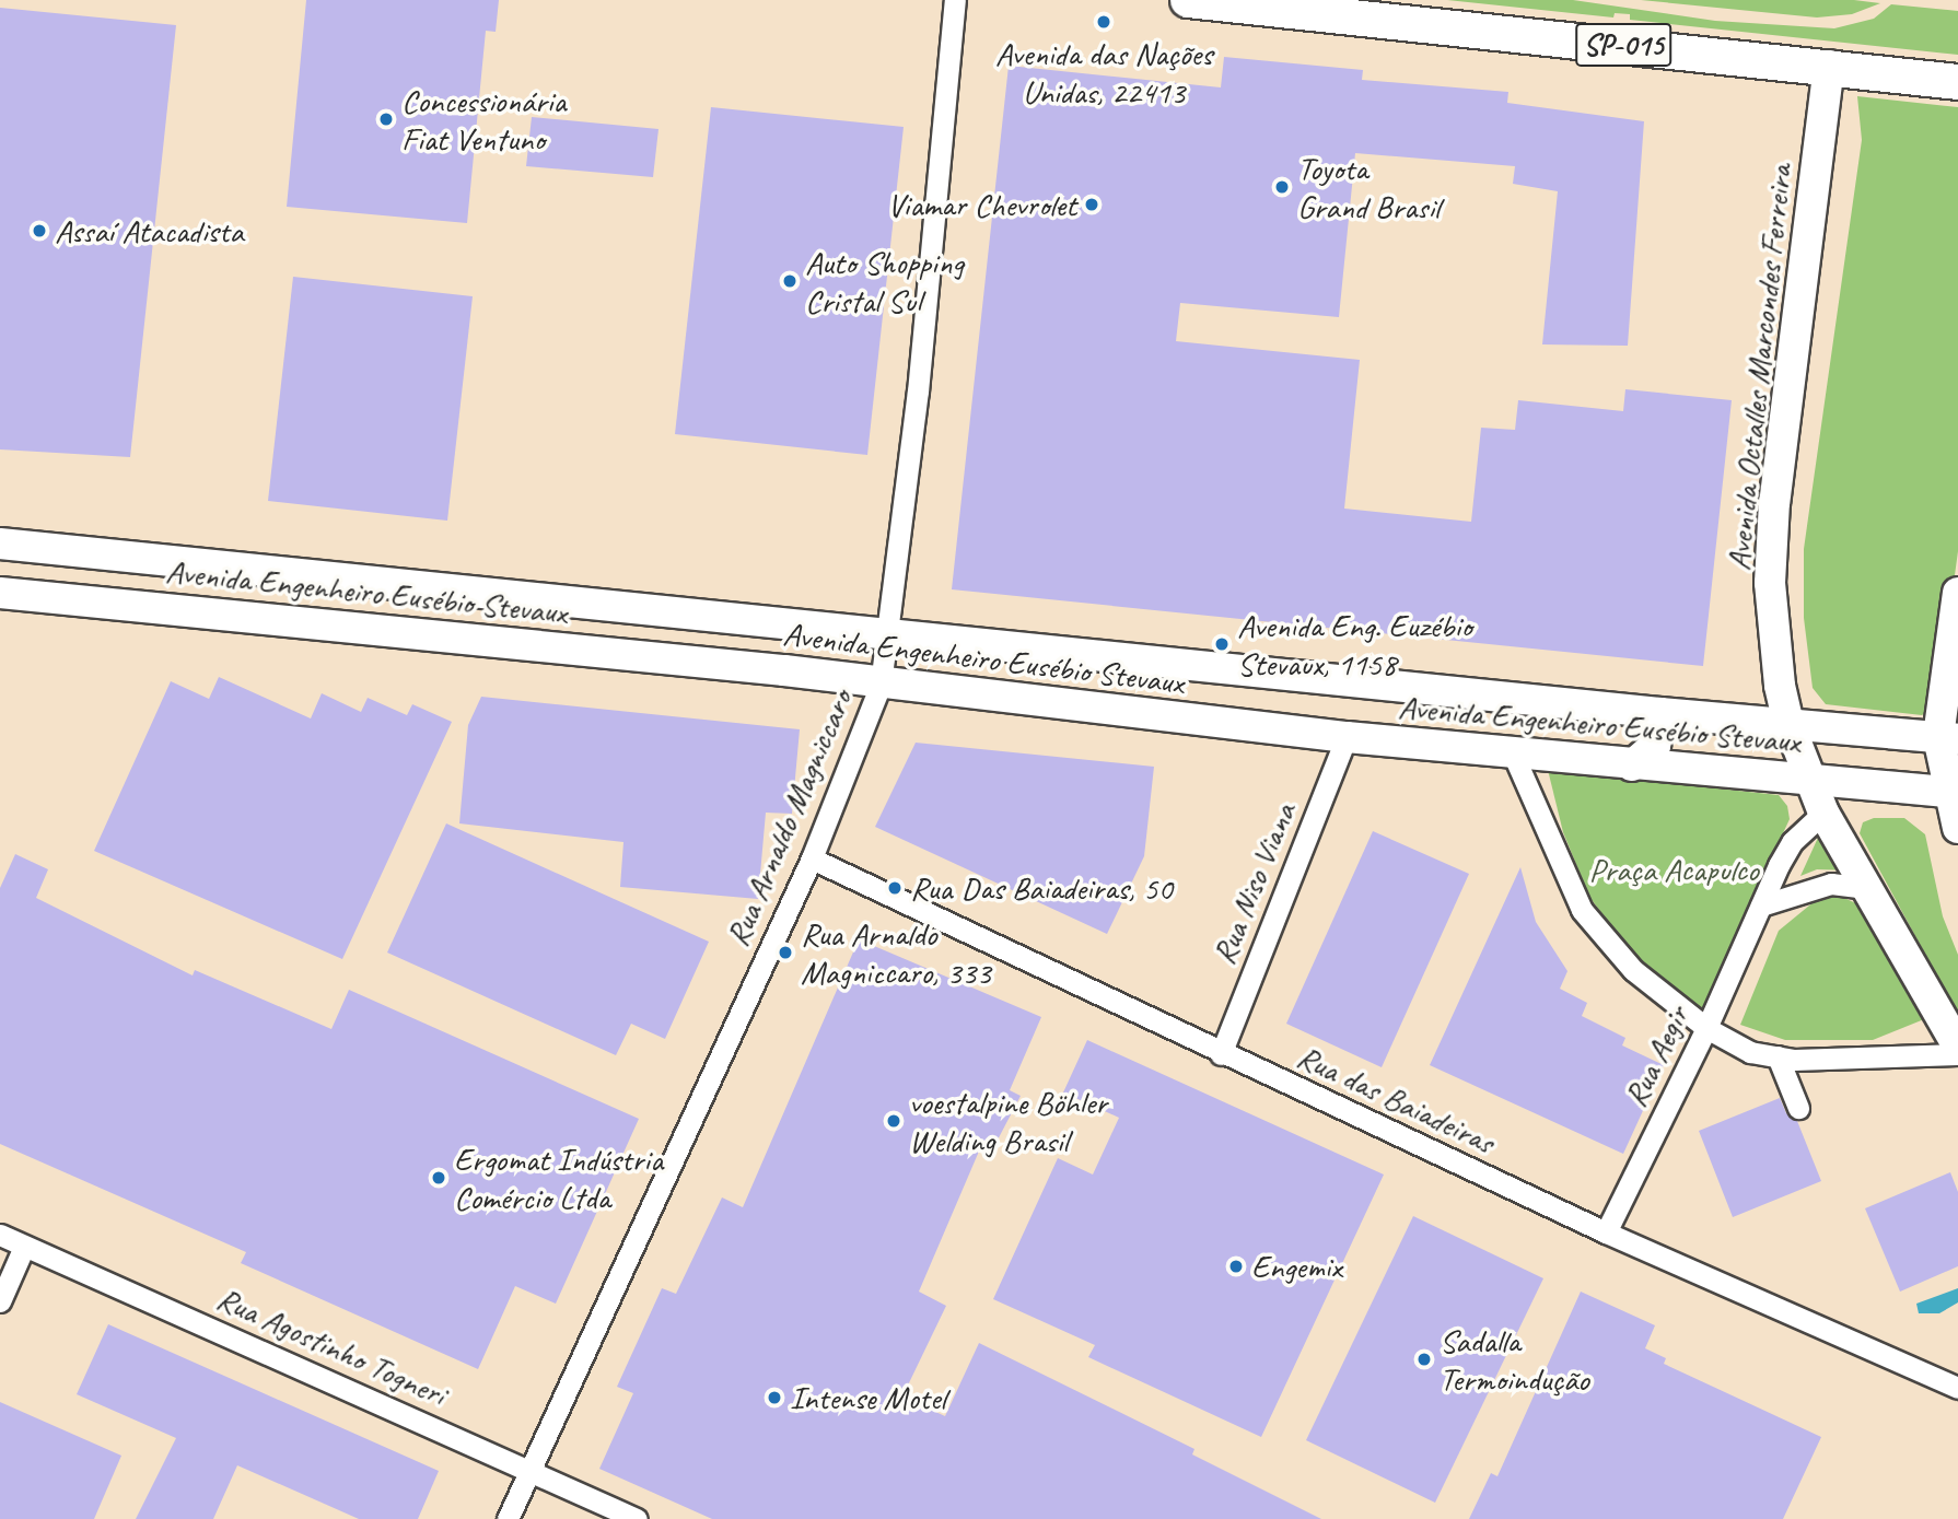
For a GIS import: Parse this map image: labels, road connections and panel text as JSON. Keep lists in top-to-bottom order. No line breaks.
{"streets":{"highway":["SP-015"],"main road":["Avenida Octalles Marcondes Ferreira","Avenida Engenheiro Eusébio Stevaux"],"street":["Rua Arnaldo Magniccaro","Rua Niso Viana","Rua Aegir","Rua das Baiadeiras","Rua Agostinho Togneri"]},"crossings":[["SP-015","Avenida Octalles Marcondes Ferreira"],["Avenida Octalles Marcondes Ferreira","Avenida Engenheiro Eusébio Stevaux"],["Avenida Octalles Marcondes Ferreira","Rua Aegir"],["Avenida Engenheiro Eusébio Stevaux","Rua Arnaldo Magniccaro"],["Avenida Engenheiro Eusébio Stevaux","Rua Niso Viana"],["Rua Arnaldo Magniccaro","Rua das Baiadeiras"],["Rua Arnaldo Magniccaro","Rua Agostinho Togneri"],["Rua Niso Viana","Rua das Baiadeiras"],["Rua Aegir","Rua das Baiadeiras"]],"parks":["Praça Acapulco"],"places":["Avenida das Nações Unidas, 22413","Concessionária Fiat Ventuno","Toyota Grand Brasil","Viamar Chevrolet","Assaí Atacadista","Auto Shopping Cristal Sul","Avenida Eng. Euzébio Stevaux, 1158","Rua Das Baiadeiras, 50","Rua Arnaldo Magniccaro, 333","voestalpine Böhler Welding Brasil","Ergomat Indústria Comércio Ltda","Engemix","Sadalla Termoindução","Intense Motel"]}
